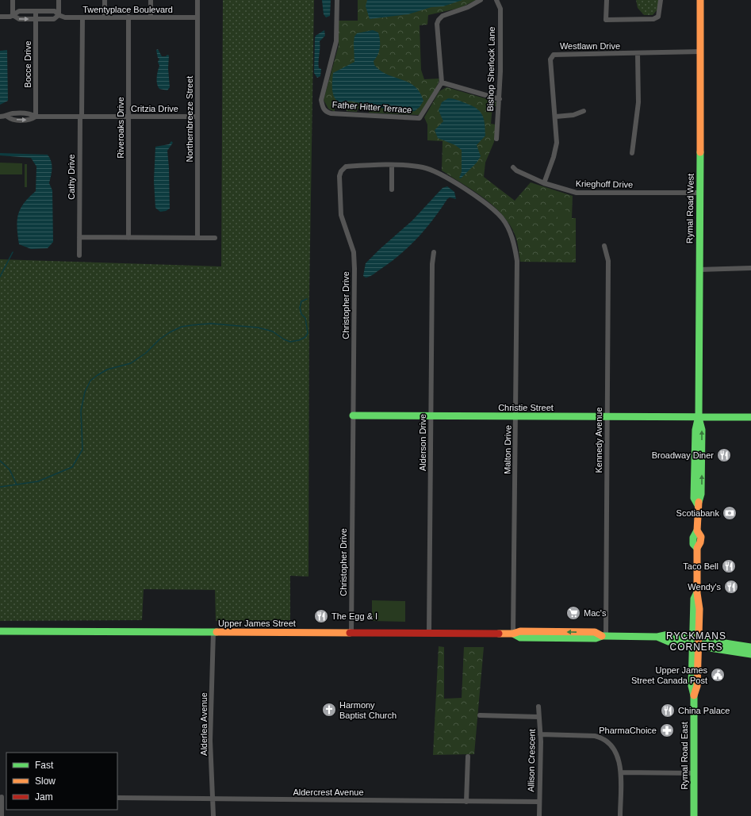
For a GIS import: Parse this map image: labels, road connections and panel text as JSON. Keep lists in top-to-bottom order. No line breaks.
{"streets":{"main road":["Rymal Road West","Christie Street","Upper James Street","Rymal Road East"],"street":["Twentyplace Boulevard","Westlawn Drive","Bocce Drive","Bishop Sherlock Lane","Father Hitter Terrace","Critzia Drive","Northernbreeze Street","Riveroaks Drive","Cathy Drive","Krieghoff Drive","Christopher Drive","Kennedy Avenue","Alderson Drive","Malton Drive","Alderlea Avenue","Allison Crescent","Aldercrest Avenue"]},"crossings":[["Twentyplace Boulevard","Bocce Drive"],["Twentyplace Boulevard","Northernbreeze Street"],["Twentyplace Boulevard","Riveroaks Drive"],["Twentyplace Boulevard","Cathy Drive"],["Westlawn Drive","Krieghoff Drive"],["Westlawn Drive","Rymal Road West"],["Bocce Drive","Critzia Drive"],["Critzia Drive","Northernbreeze Street"],["Critzia Drive","Riveroaks Drive"],["Critzia Drive","Cathy Drive"],["Krieghoff Drive","Rymal Road West"],["Rymal Road West","Christie Street"],["Rymal Road West","Rymal Road East"],["Christopher Drive","Christie Street"],["Christopher Drive","Malton Drive"],["Christopher Drive","Upper James Street"],["Christie Street","Kennedy Avenue"],["Christie Street","Alderson Drive"],["Christie Street","Malton Drive"],["Kennedy Avenue","Upper James Street"],["Alderson Drive","Upper James Street"],["Malton Drive","Upper James Street"],["Upper James Street","Alderlea Avenue"],["Upper James Street","Rymal Road East"],["Alderlea Avenue","Aldercrest Avenue"],["Allison Crescent","Aldercrest Avenue"]],"districts":["RYCKMANS CORNERS"],"places":{"restaurant":["Broadway Diner","Taco Bell","Wendy's","The Egg & I","China Palace"],"bank":["Scotiabank"],"supermarket":["Mac's"],"public building":["Upper James Street Canada Post"],"church":["Harmony Baptist Church"],"pharmacy":["PharmaChoice"]},"legend":["Fast","Slow","Jam"]}
